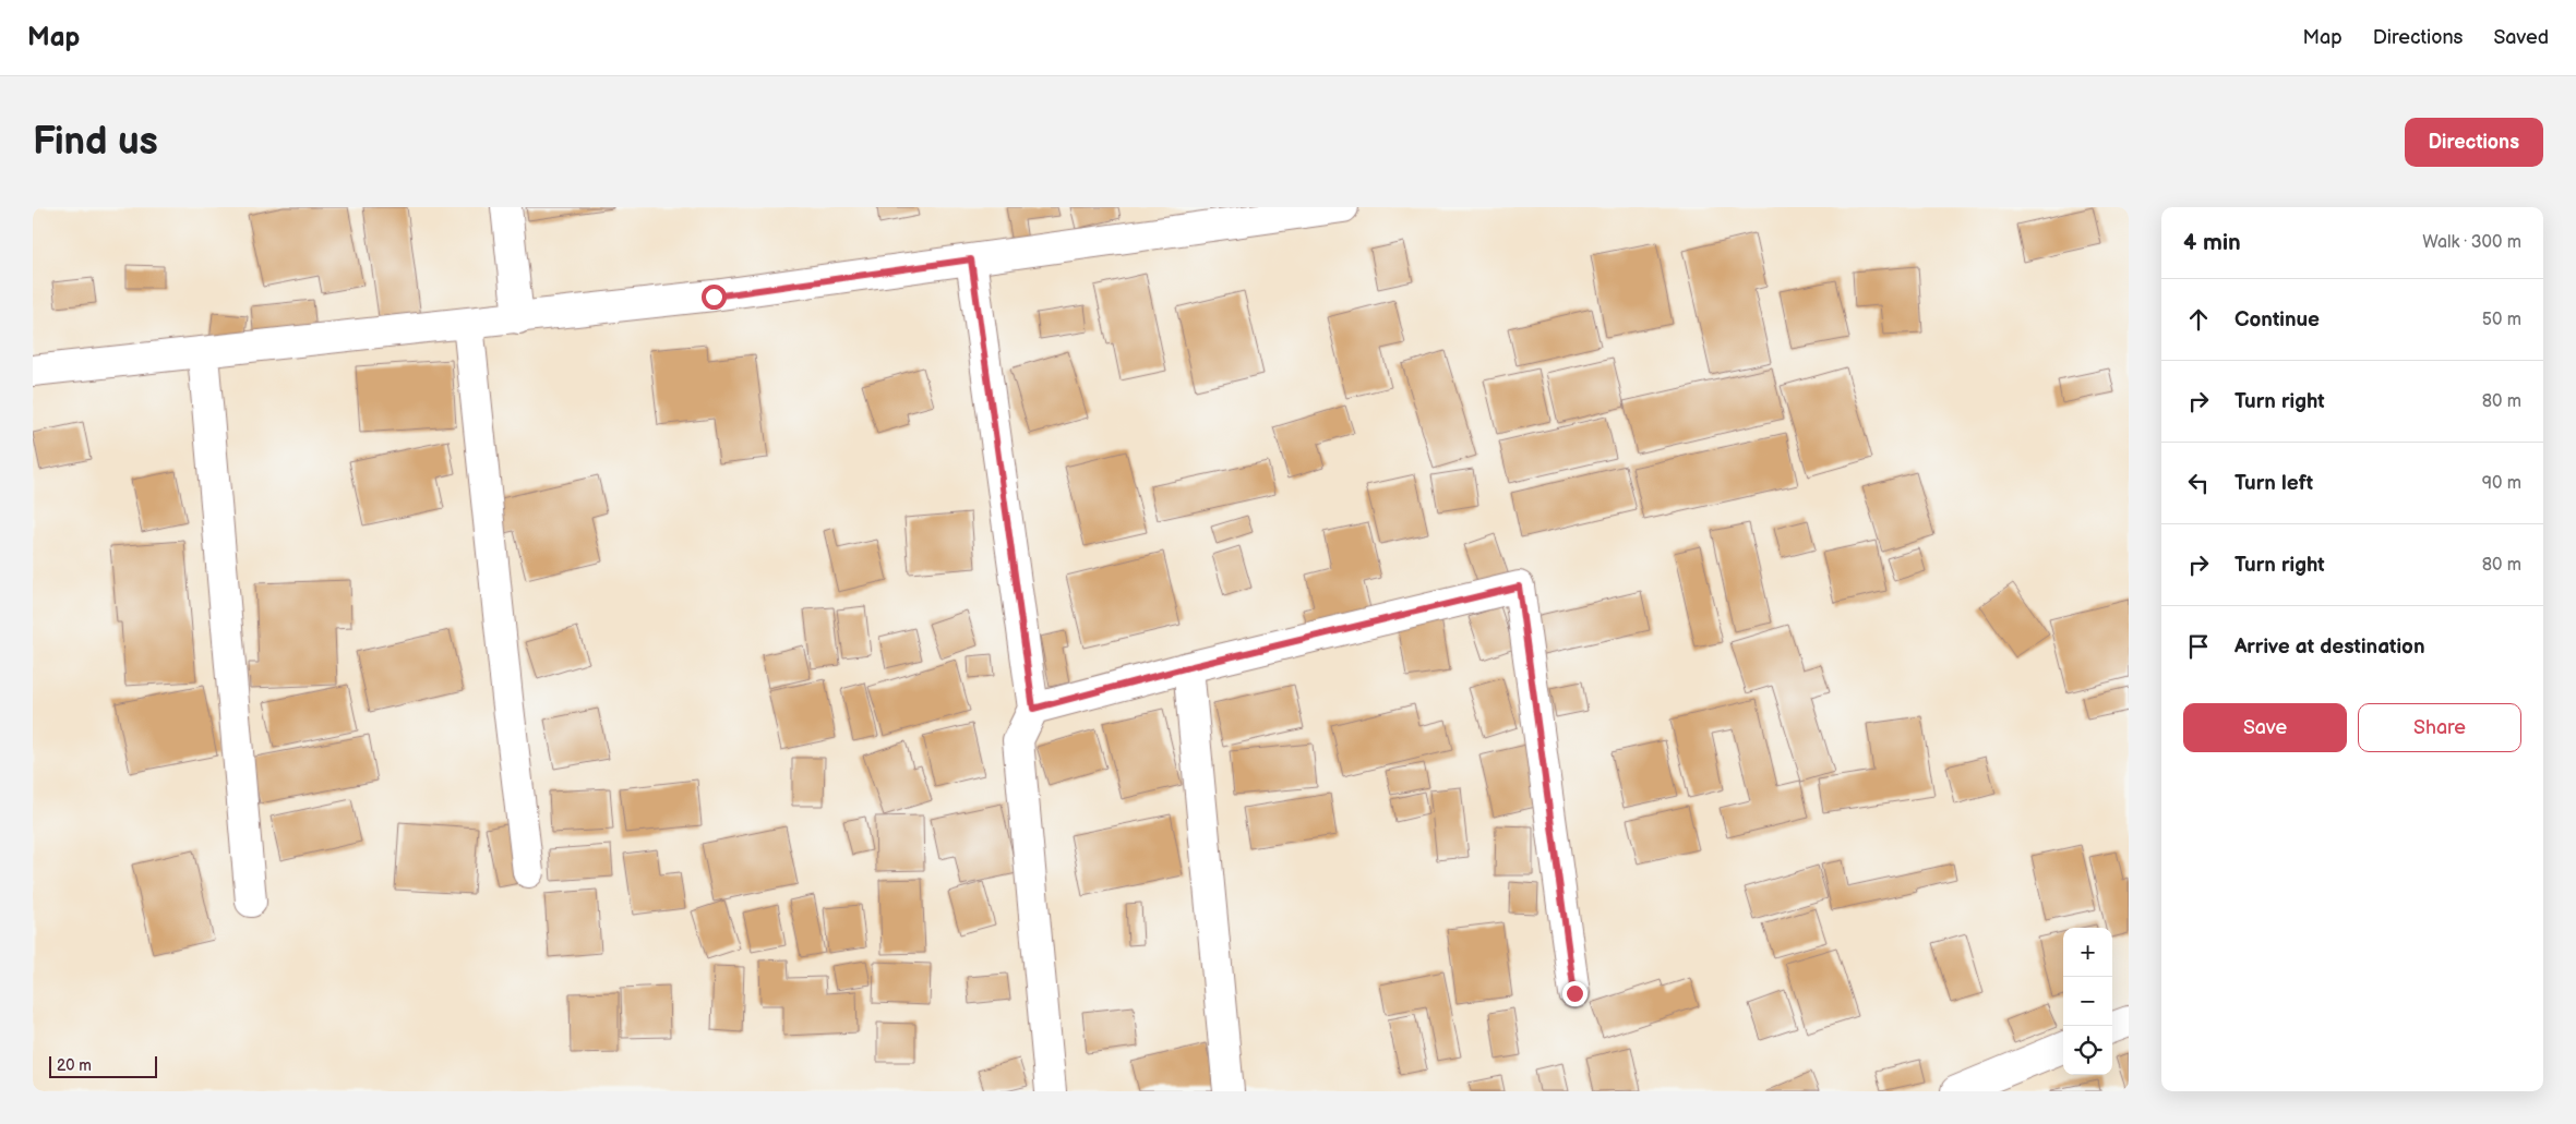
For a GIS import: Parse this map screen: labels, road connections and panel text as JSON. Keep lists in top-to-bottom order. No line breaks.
{"scale_bar":"20 m","page":{"header":"Map","nav":["Map","Directions","Saved"],"buttons":["Directions",["Save","Share"]],"title":"Find us","heading":["4 min","Walk · 300 m"],"list":[["Continue","50 m"],["Turn right","80 m"],["Turn left","90 m"],["Turn right","80 m"],"Arrive at destination"],"map_buttons":["+","−"],"scale":"20 m"}}
